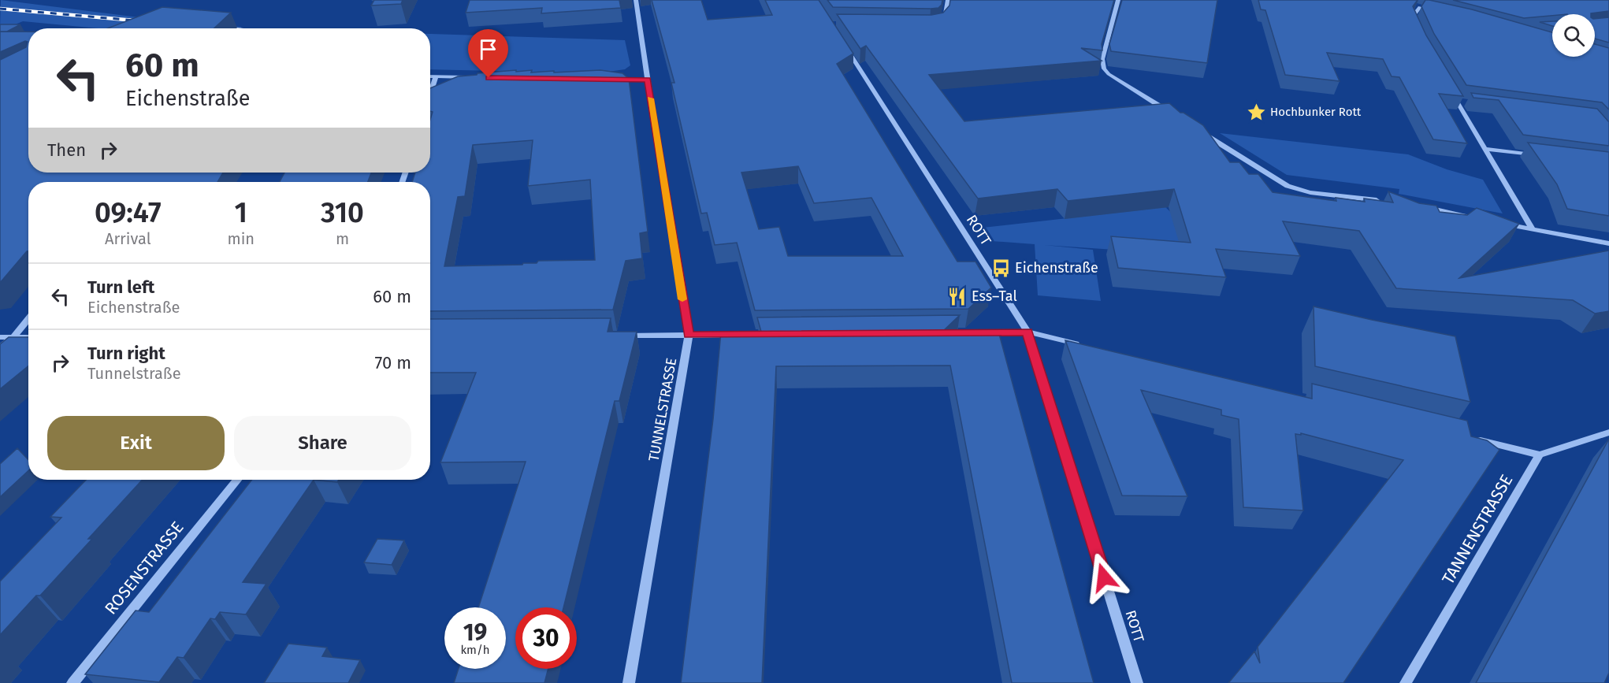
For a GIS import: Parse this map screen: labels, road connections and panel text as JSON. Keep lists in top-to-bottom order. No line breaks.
{"streets":{"street":["ROTT","TUNNELSTRASSE","TANNENSTRASSE","ROSENSTRASSE"]},"places":{"place":["Hochbunker Rott"],"bus stop":["Eichenstraße"],"restaurant":["Ess–Tal"]},"page":{"turn":["60 m","Eichenstraße"],"then":"Then","eta":["09:47","Arrival","1","min","310","m"],"list":[{"name":"Turn left","note":"Eichenstraße","value":"60 m"},{"name":"Turn right","note":"Tunnelstraße","value":"70 m"}],"buttons":["Exit","Share"],"speed":"19 km/h","limit":"30"}}
